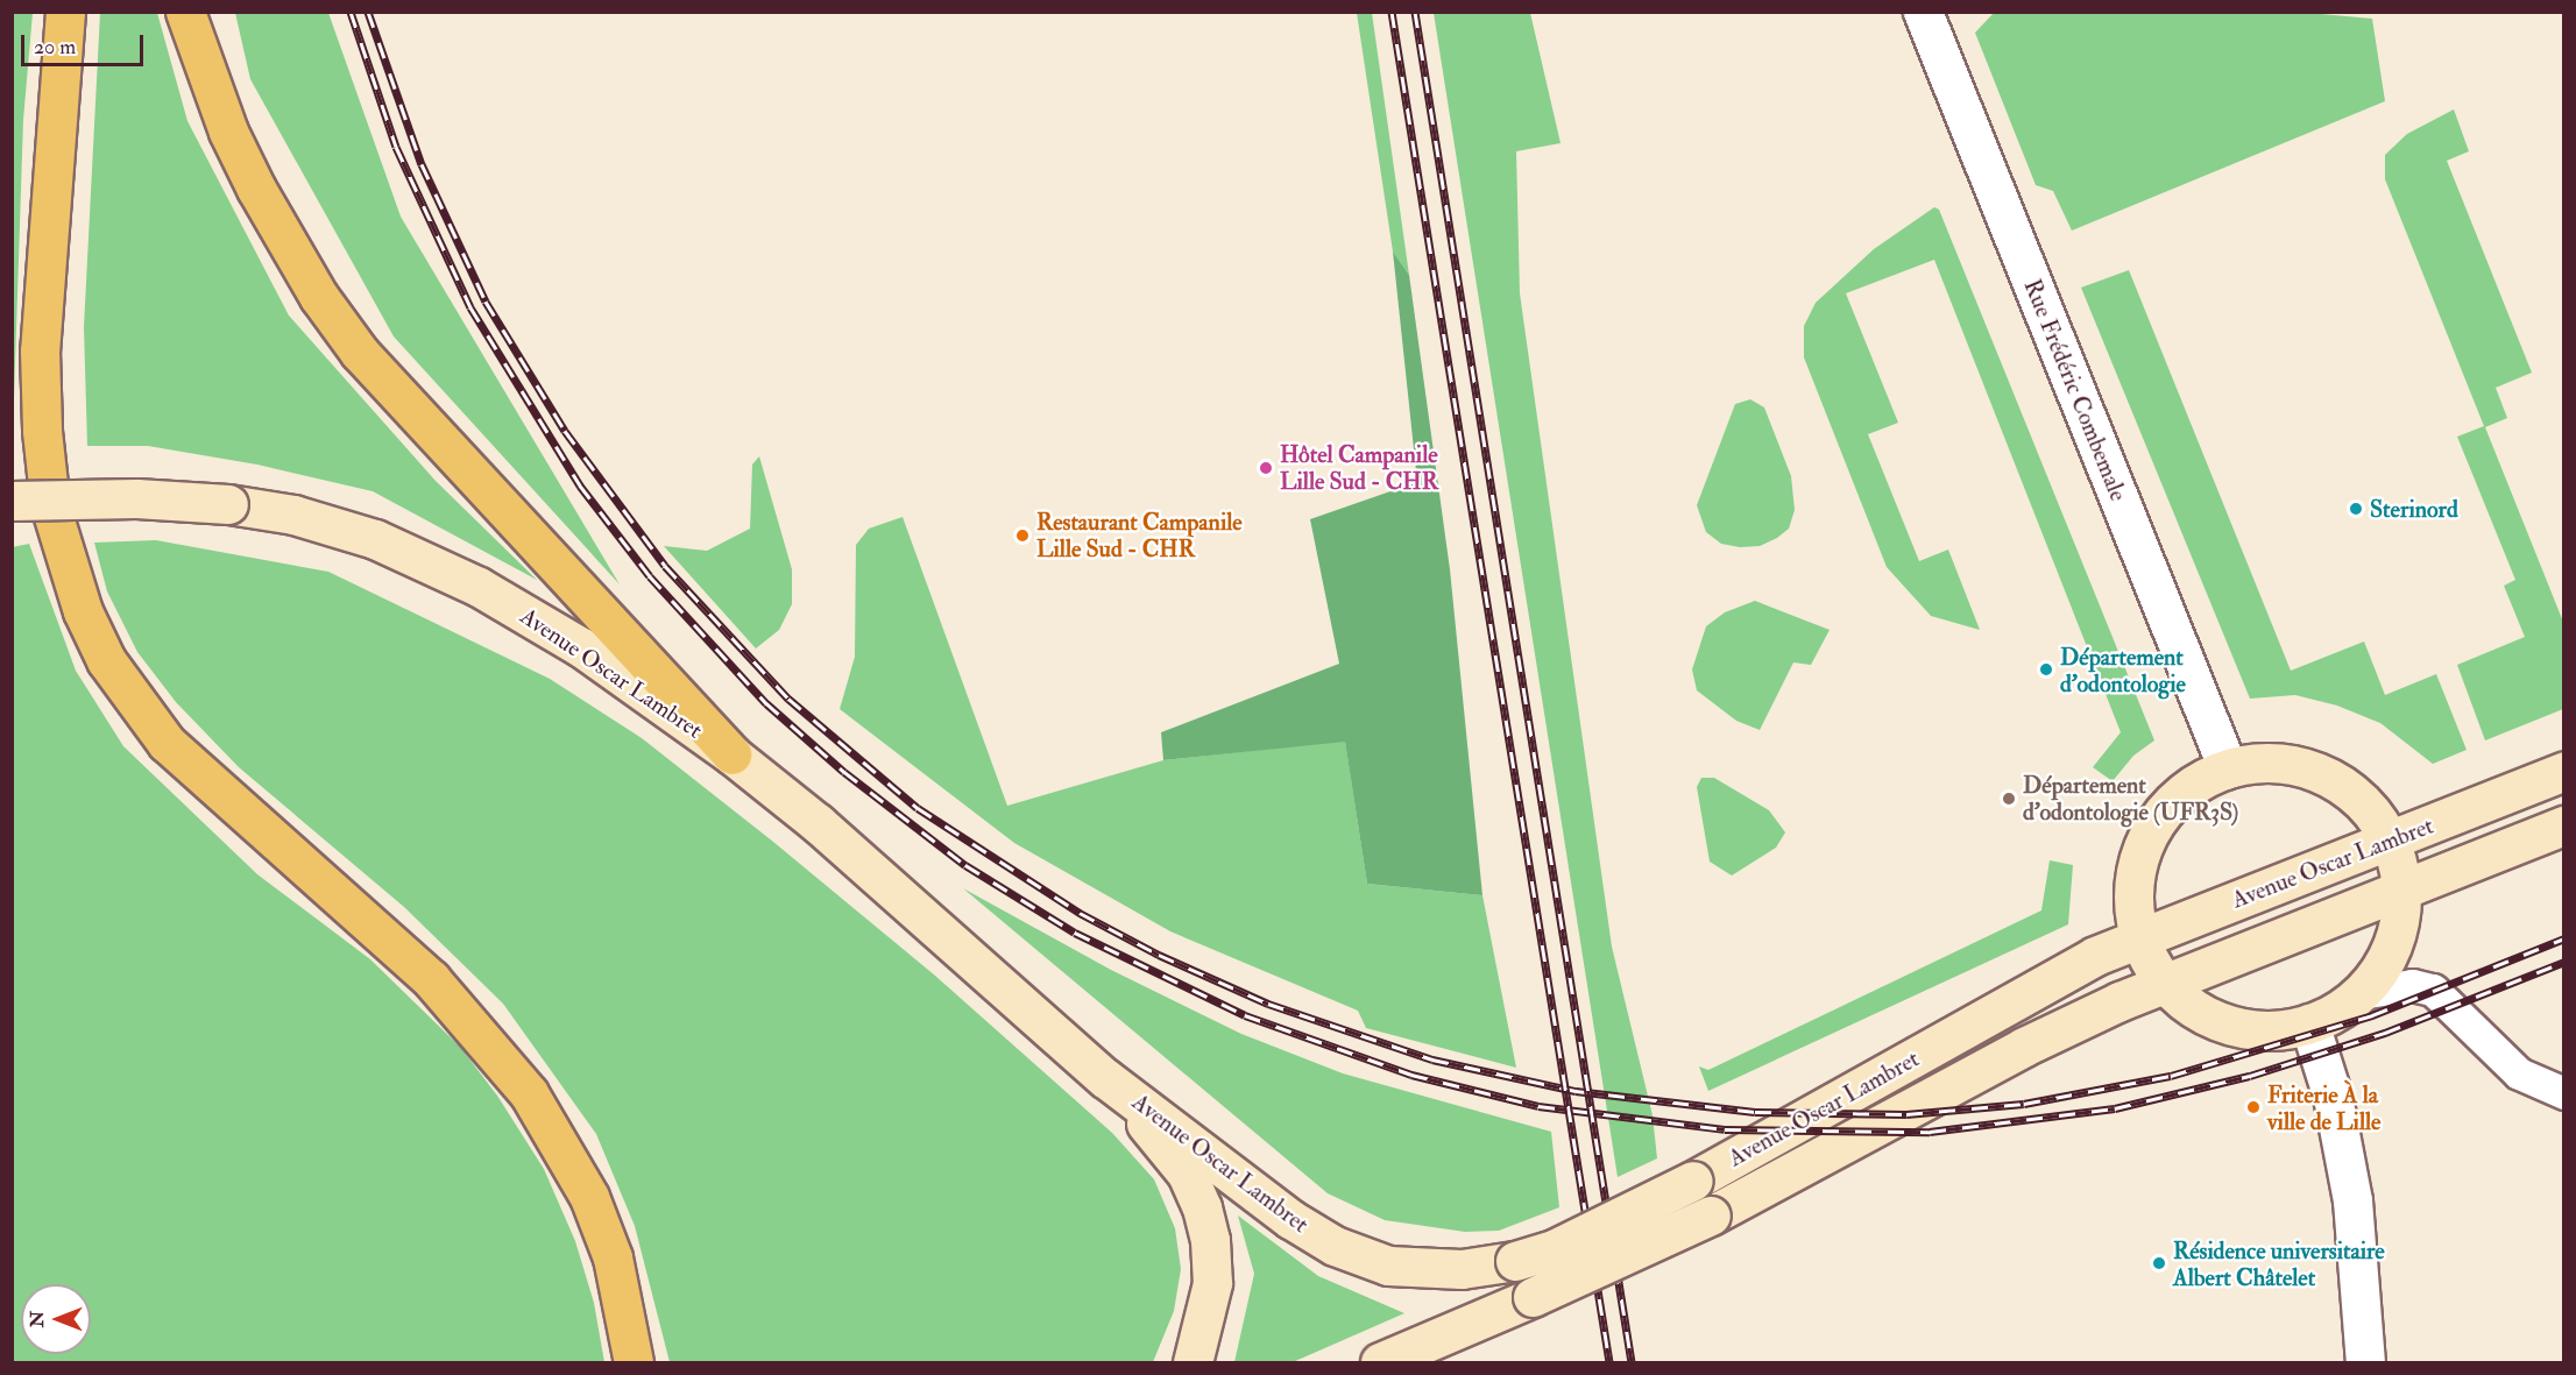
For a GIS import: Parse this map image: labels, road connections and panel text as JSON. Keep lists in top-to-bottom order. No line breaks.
{"streets":{"main road":["Avenue Oscar Lambret"],"street":["Rue Frédéric Combemale"]},"places":["Hôtel Campanile Lille Sud - CHR","Sterinord","Restaurant Campanile Lille Sud - CHR","Département d’odontologie","Département d’odontologie (UFR3S)","Friterie À la ville de Lille","Résidence universitaire Albert Châtelet"],"scale_bar":"20 m","north":"left"}
